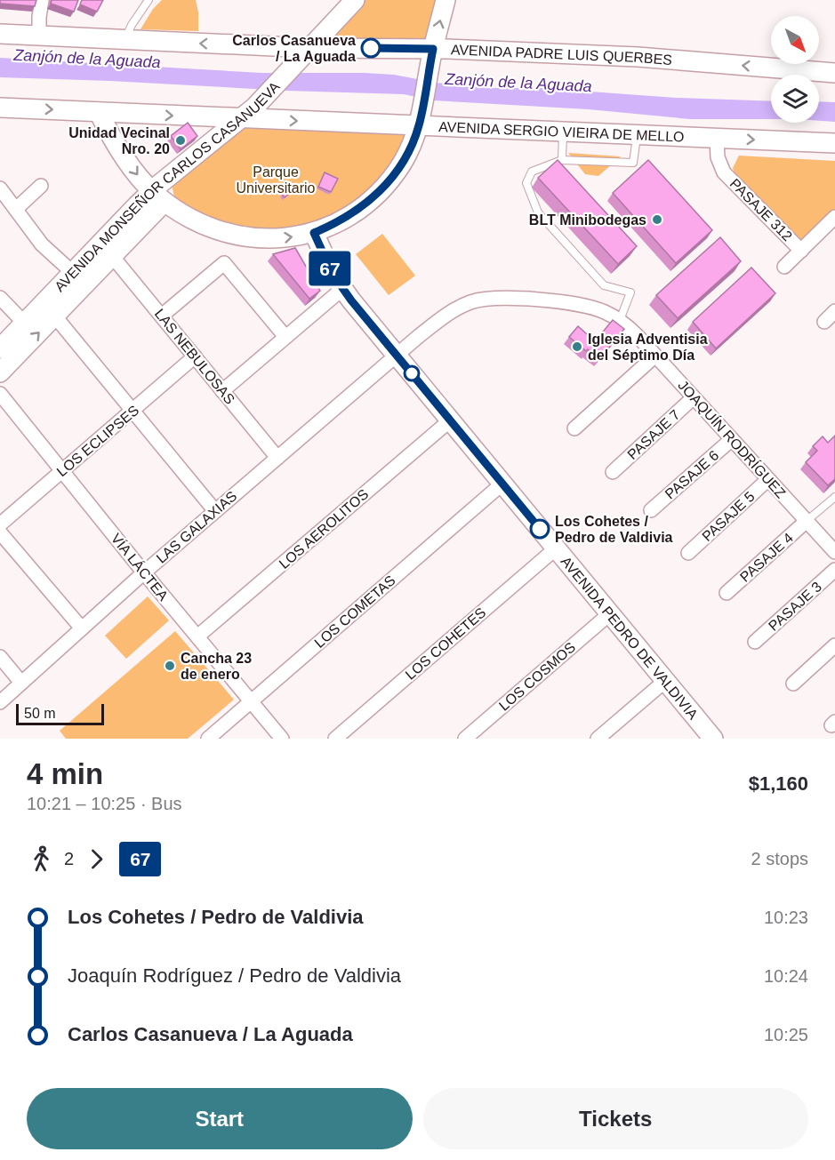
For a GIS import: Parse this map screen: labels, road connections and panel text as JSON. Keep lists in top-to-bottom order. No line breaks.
{"streets":{"main road":["AVENIDA PADRE LUIS QUERBES","AVENIDA SERGIO VIEIRA DE MELLO","AVENIDA MONSEÑOR CARLOS CASANUEVA","AVENIDA PEDRO DE VALDIVIA"],"street":["PASAJE 312","LAS NEBULOSAS","PASAJE 7","JOAQUÍN RODRÍGUEZ","LOS ECLIPSES","PASAJE 6","PASAJE 5","LAS GALAXIAS","LOS AEROLITOS","PASAJE 4","VÍA LÁCTEA","PASAJE 3","LOS COMETAS","LOS COHETES","LOS COSMOS"]},"crossings":[["AVENIDA PADRE LUIS QUERBES","AVENIDA MONSEÑOR CARLOS CASANUEVA"],["AVENIDA SERGIO VIEIRA DE MELLO","AVENIDA MONSEÑOR CARLOS CASANUEVA"],["AVENIDA SERGIO VIEIRA DE MELLO","PASAJE 312"],["AVENIDA MONSEÑOR CARLOS CASANUEVA","LAS NEBULOSAS"],["LAS NEBULOSAS","LOS ECLIPSES"],["LAS NEBULOSAS","LAS GALAXIAS"],["PASAJE 7","JOAQUÍN RODRÍGUEZ"],["JOAQUÍN RODRÍGUEZ","PASAJE 6"],["JOAQUÍN RODRÍGUEZ","PASAJE 5"],["JOAQUÍN RODRÍGUEZ","LAS GALAXIAS"],["JOAQUÍN RODRÍGUEZ","PASAJE 4"],["JOAQUÍN RODRÍGUEZ","AVENIDA PEDRO DE VALDIVIA"],["LOS ECLIPSES","VÍA LÁCTEA"],["LAS GALAXIAS","VÍA LÁCTEA"],["LAS GALAXIAS","AVENIDA PEDRO DE VALDIVIA"],["LOS AEROLITOS","VÍA LÁCTEA"],["LOS AEROLITOS","AVENIDA PEDRO DE VALDIVIA"],["VÍA LÁCTEA","LOS COMETAS"],["LOS COMETAS","AVENIDA PEDRO DE VALDIVIA"],["AVENIDA PEDRO DE VALDIVIA","LOS COHETES"],["AVENIDA PEDRO DE VALDIVIA","LOS COSMOS"]],"one_way":["AVENIDA PADRE LUIS QUERBES"],"water":["Zanjón de la Aguada"],"parks":["Parque Universitario"],"places":["Carlos Casanueva / La Aguada","Unidad Vecinal Nro. 20","BLT Minibodegas","Iglesia Adventisia del Séptimo Día","Los Cohetes / Pedro de Valdivia","Cancha 23 de enero"],"lines":["bus line 67"],"scale_bar":"50 m","north":"bottom right","page":{"on_map":"67","scale":"50 m","heading":["4 min","10:21 – 10:25 · Bus","$1,160"],"legs":["2","67","2 stops"],"list":[{"name":"Los Cohetes / Pedro de Valdivia","value":"10:23"},{"name":"Joaquín Rodríguez / Pedro de Valdivia","value":"10:24"},{"name":"Carlos Casanueva / La Aguada","value":"10:25"}],"buttons":["Start","Tickets"]}}
